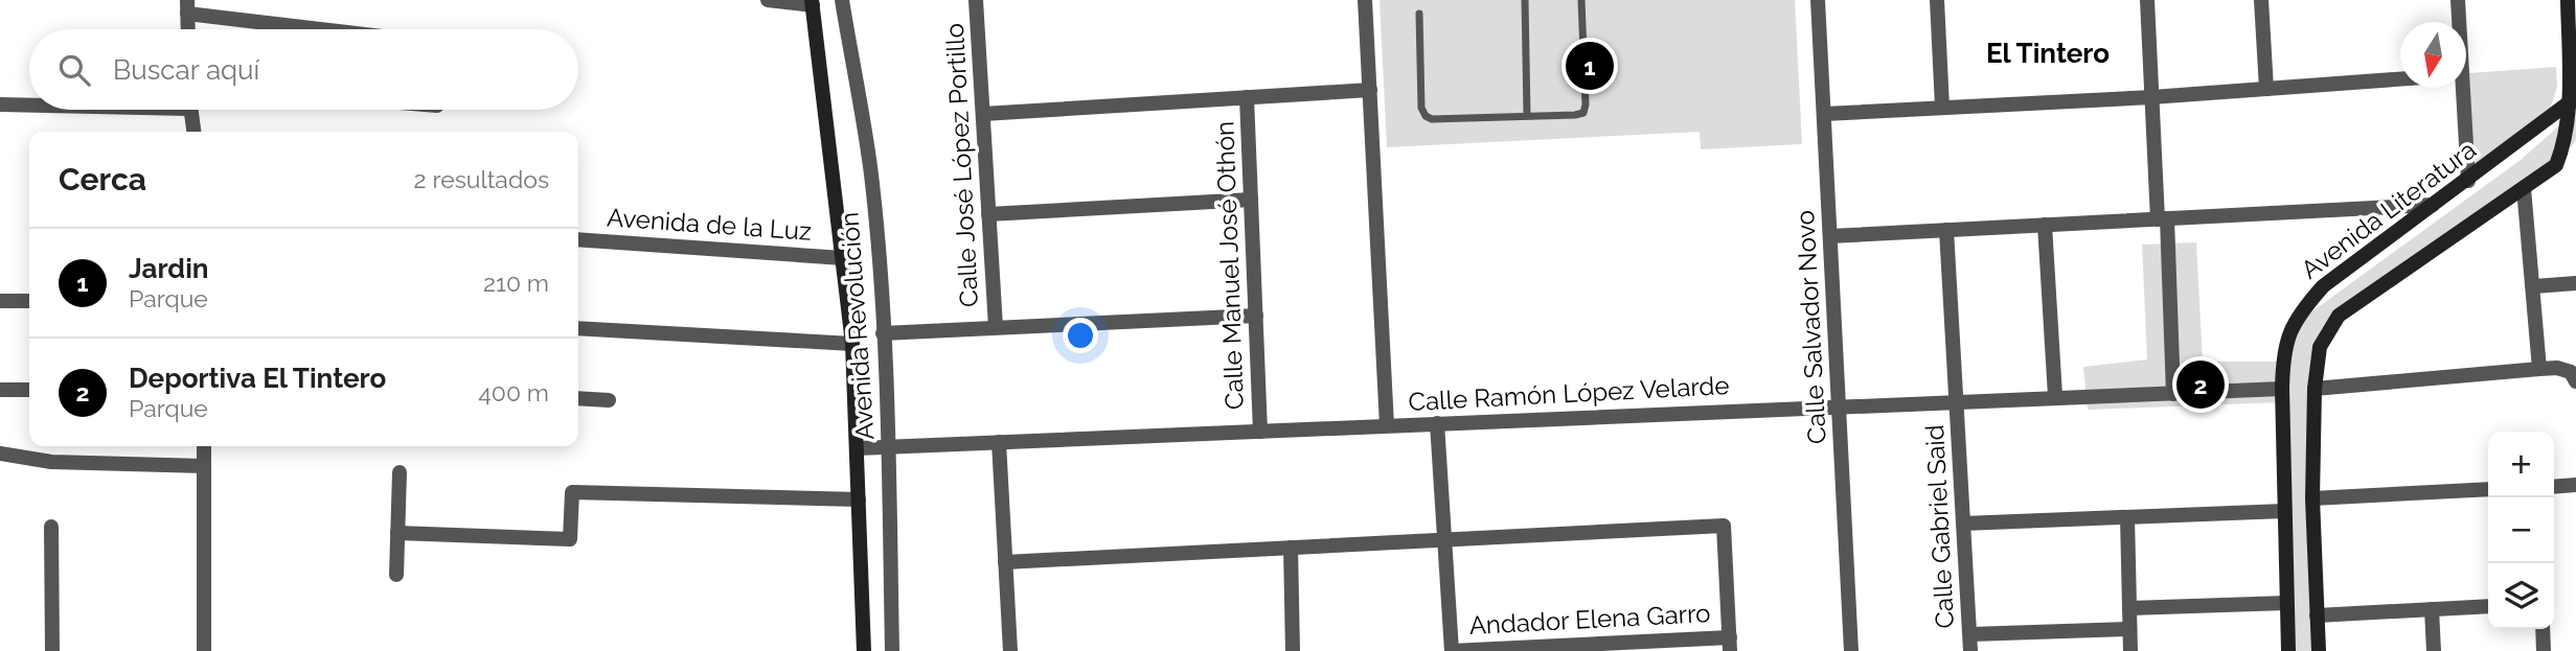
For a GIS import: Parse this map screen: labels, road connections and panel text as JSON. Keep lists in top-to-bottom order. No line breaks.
{"streets":{"street":["Calle José López Portillo","Avenida Literatura","Avenida de la Luz","Calle Manuel José Othón","Avenida Revolución","Calle Salvador Novo","Calle Ramón López Velarde","Calle Gabriel Said","Andador Elena Garro"]},"crossings":[["Avenida Literatura","Calle Ramón López Velarde"],["Avenida de la Luz","Avenida Revolución"],["Calle Manuel José Othón","Calle Ramón López Velarde"],["Avenida Revolución","Calle Ramón López Velarde"],["Calle Salvador Novo","Calle Ramón López Velarde"],["Calle Ramón López Velarde","Calle Gabriel Said"]],"districts":["El Tintero"],"north":"bottom","page":{"search":"Buscar aquí","pins":["1","2"],"heading":["Cerca","2 resultados"],"list":[{"mark":"1","name":"Jardin","note":"Parque","value":"210 m"},{"mark":"2","name":"Deportiva El Tintero","note":"Parque","value":"400 m"}],"map_buttons":["+","−"]}}
